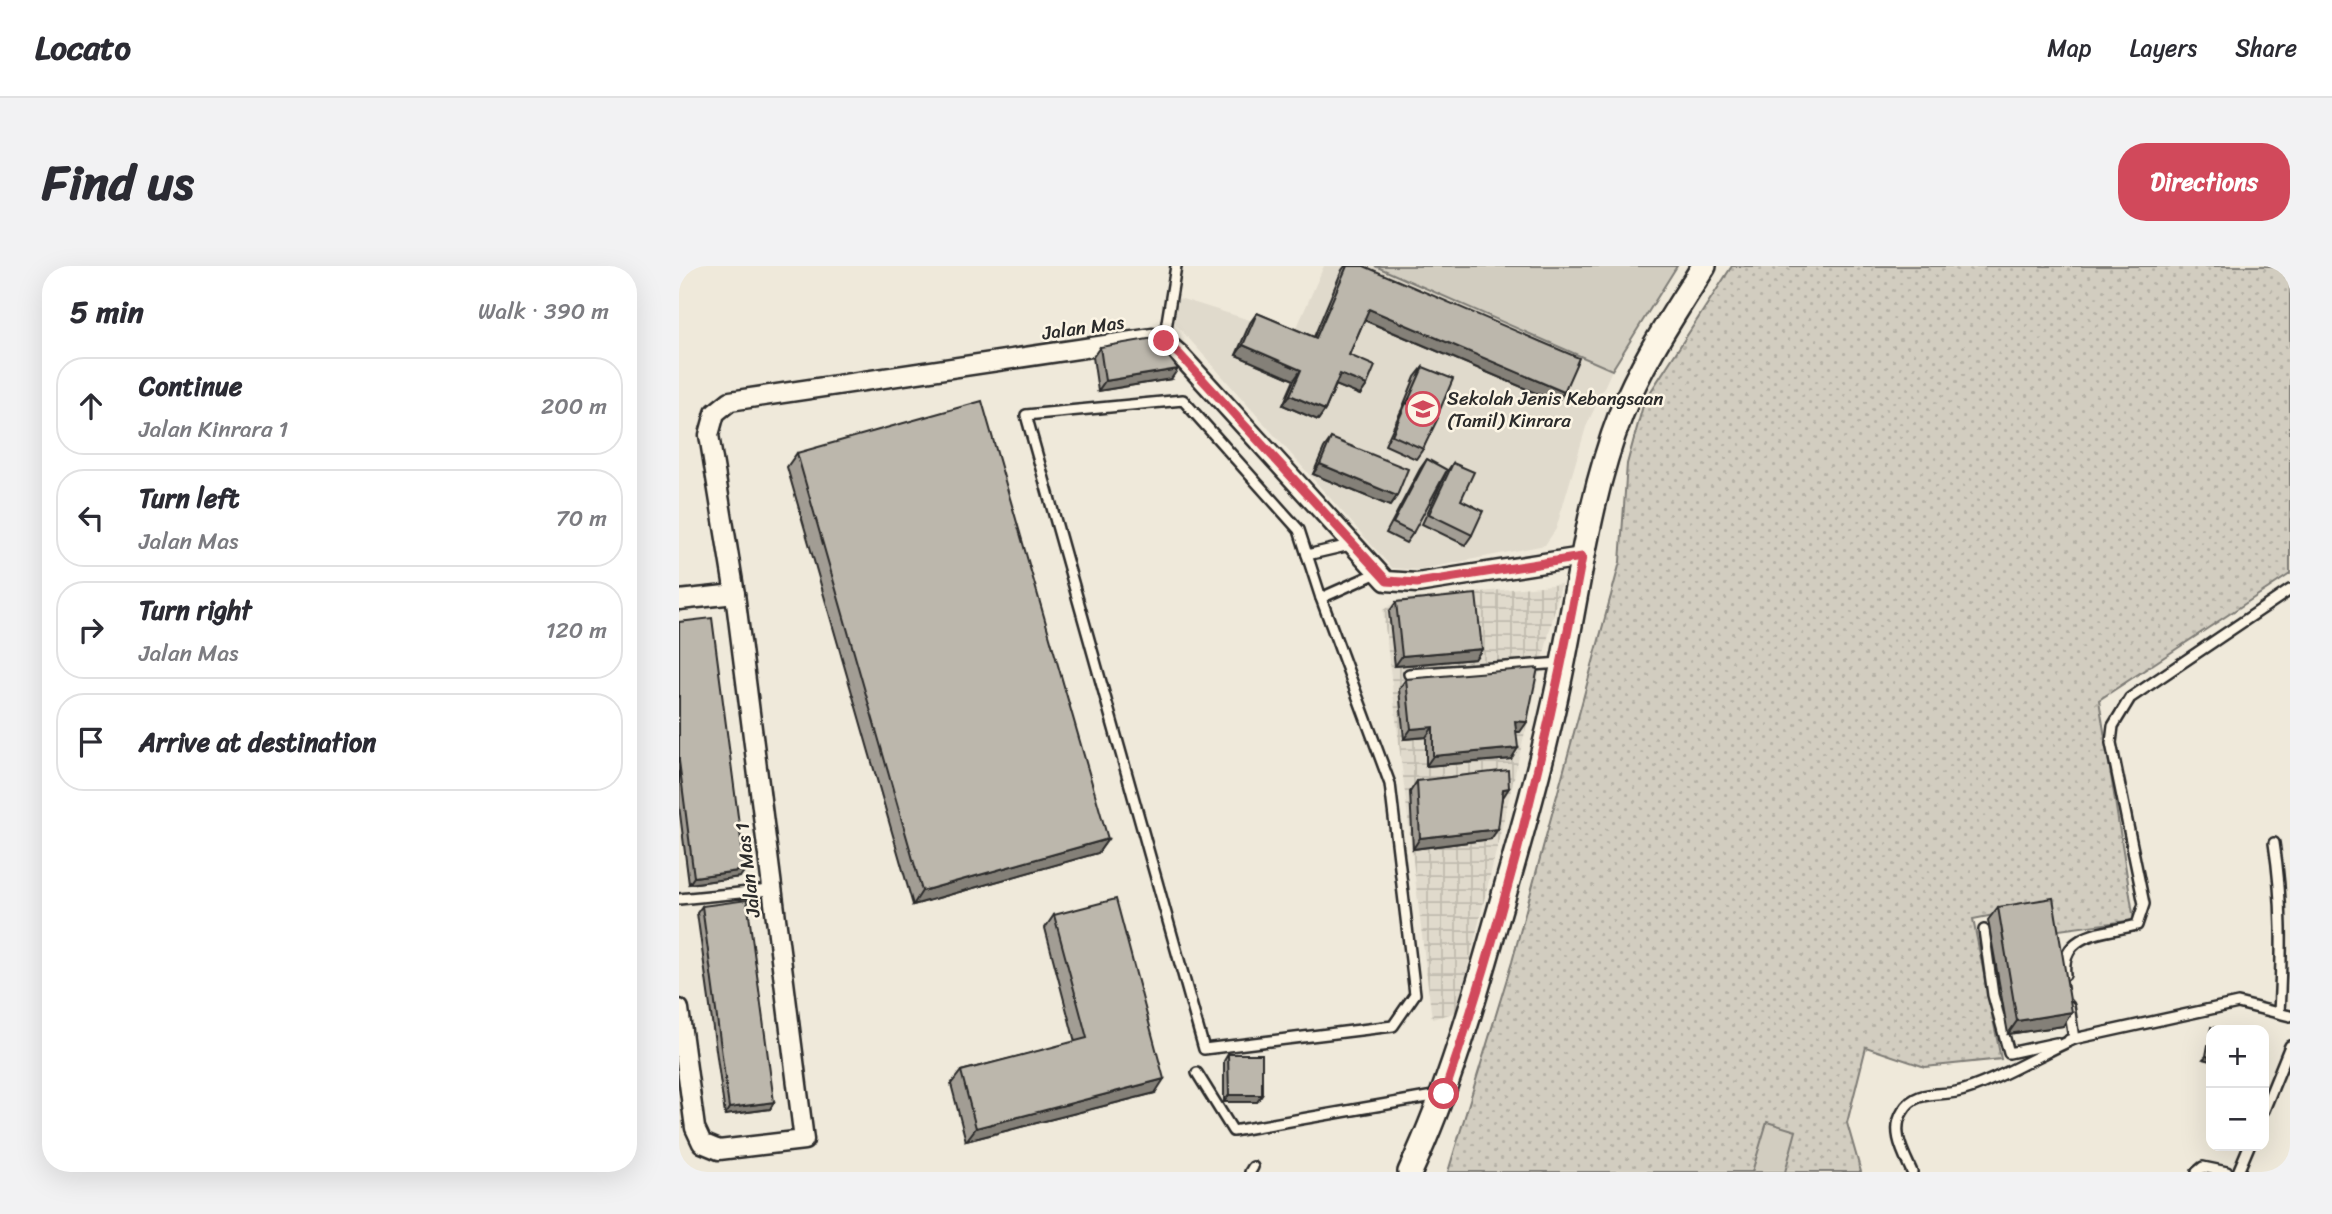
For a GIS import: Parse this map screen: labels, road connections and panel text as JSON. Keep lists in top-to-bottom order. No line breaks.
{"streets":{"street":["Jalan Mas","Jalan Mas 1"]},"crossings":[["Jalan Mas","Jalan Mas 1"]],"places":{"school or university":["Sekolah Jenis Kebangsaan (Tamil) Kinrara"]},"page":{"header":"Locato","nav":["Map","Layers","Share"],"title":"Find us","buttons":"Directions","heading":["5 min","Walk · 390 m"],"list":[["Continue","Jalan Kinrara 1","200 m"],["Turn left","Jalan Mas","70 m"],["Turn right","Jalan Mas","120 m"],"Arrive at destination"],"map_buttons":["+","−"]}}
